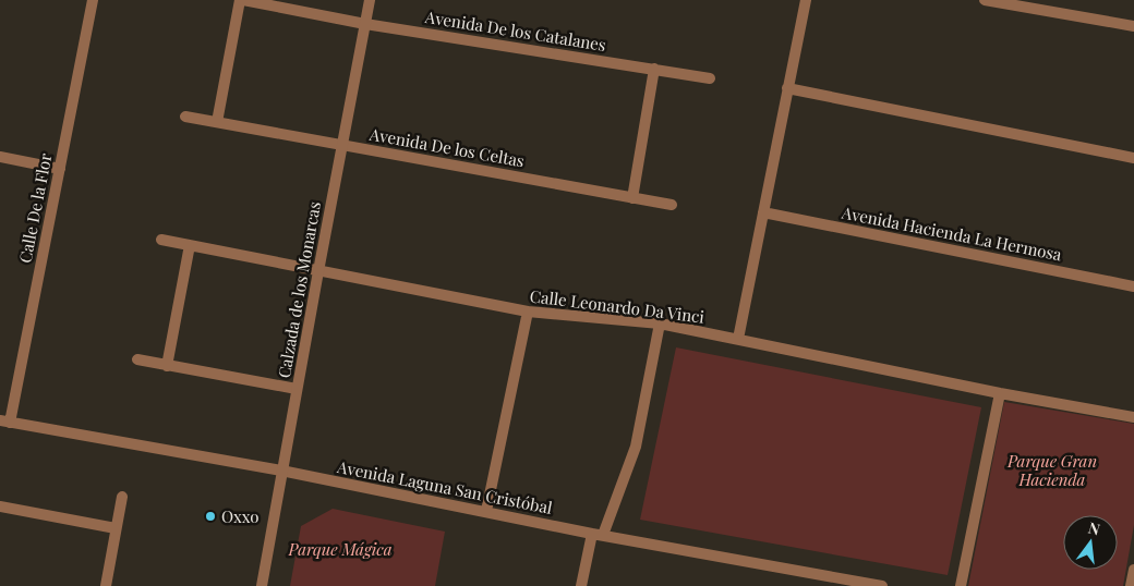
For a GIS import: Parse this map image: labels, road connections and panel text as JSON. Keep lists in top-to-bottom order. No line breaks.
{"streets":{"street":["Avenida De los Catalanes","Avenida De los Celtas","Calle De la Flor","Avenida Hacienda La Hermosa","Calzada de los Monarcas","Calle Leonardo Da Vinci","Avenida Laguna San Cristóbal"]},"crossings":[["Avenida De los Catalanes","Calzada de los Monarcas"],["Avenida De los Celtas","Calzada de los Monarcas"],["Calle De la Flor","Avenida Laguna San Cristóbal"],["Calzada de los Monarcas","Calle Leonardo Da Vinci"],["Calzada de los Monarcas","Avenida Laguna San Cristóbal"]],"parks":["Parque Gran Hacienda","Parque Mágica"],"places":["Oxxo"],"north":"top"}
